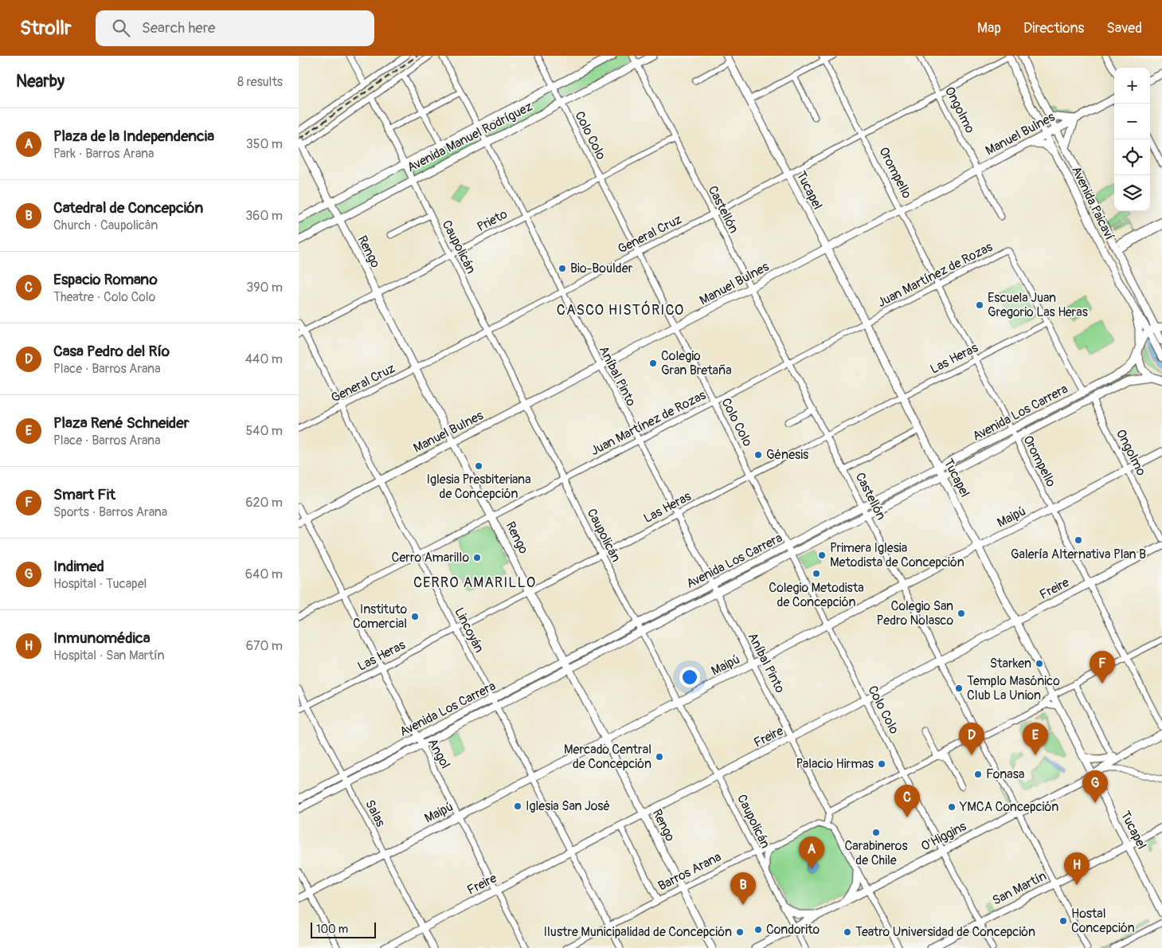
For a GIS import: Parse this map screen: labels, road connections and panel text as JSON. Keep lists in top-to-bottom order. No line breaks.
{"streets":{"main road":["Manuel Bulnes","Avenida Manuel Rodríguez","Tucapel","Avenida Paicaví","Rengo","Avenida Los Carrera","Maipú","Freire","O'Higgins","San Martín"],"street":["Ongolmo","Colo Colo","Orompello","Castellón","Prieto","General Cruz","Caupolicán","Juan Martínez de Rozas","Las Heras","Aníbal Pinto","Lincoyán","Angol","Salas","Barros Arana"]},"crossings":[["Ongolmo","Manuel Bulnes"],["Ongolmo","General Cruz"],["Ongolmo","Avenida Los Carrera"],["Ongolmo","Maipú"],["Manuel Bulnes","Colo Colo"],["Manuel Bulnes","Orompello"],["Manuel Bulnes","Tucapel"],["Manuel Bulnes","Avenida Paicaví"],["Manuel Bulnes","Castellón"],["Manuel Bulnes","Caupolicán"],["Manuel Bulnes","Rengo"],["Manuel Bulnes","Aníbal Pinto"],["Manuel Bulnes","Lincoyán"],["Manuel Bulnes","Angol"],["Colo Colo","Avenida Manuel Rodríguez"],["Colo Colo","Prieto"],["Colo Colo","General Cruz"],["Colo Colo","Juan Martínez de Rozas"],["Colo Colo","Las Heras"],["Colo Colo","Avenida Los Carrera"],["Colo Colo","Maipú"],["Colo Colo","Freire"],["Colo Colo","O'Higgins"],["Colo Colo","San Martín"],["Avenida Manuel Rodríguez","Castellón"],["Avenida Manuel Rodríguez","Caupolicán"],["Avenida Manuel Rodríguez","Rengo"],["Avenida Manuel Rodríguez","Aníbal Pinto"],["Orompello","General Cruz"],["Orompello","Juan Martínez de Rozas"],["Orompello","Las Heras"],["Orompello","Avenida Los Carrera"],["Orompello","Maipú"],["Orompello","Freire"],["Tucapel","General Cruz"],["Tucapel","Juan Martínez de Rozas"],["Tucapel","Las Heras"],["Tucapel","Avenida Los Carrera"],["Tucapel","Maipú"],["Tucapel","Freire"],["Tucapel","O'Higgins"],["Tucapel","San Martín"],["Avenida Paicaví","General Cruz"],["Avenida Paicaví","Avenida Los Carrera"],["Castellón","Prieto"],["Castellón","General Cruz"],["Castellón","Juan Martínez de Rozas"],["Castellón","Las Heras"],["Castellón","Avenida Los Carrera"],["Castellón","Maipú"],["Castellón","Freire"],["Castellón","O'Higgins"],["Castellón","San Martín"],["Prieto","Caupolicán"],["Prieto","Rengo"],["Prieto","Aníbal Pinto"],["Prieto","Lincoyán"],["General Cruz","Caupolicán"],["General Cruz","Rengo"],["General Cruz","Aníbal Pinto"],["General Cruz","Lincoyán"],["Caupolicán","Juan Martínez de Rozas"],["Caupolicán","Las Heras"],["Caupolicán","Avenida Los Carrera"],["Caupolicán","Maipú"],["Caupolicán","Freire"],["Caupolicán","O'Higgins"],["Caupolicán","Barros Arana"],["Rengo","Juan Martínez de Rozas"],["Rengo","Las Heras"],["Rengo","Avenida Los Carrera"],["Rengo","Maipú"],["Rengo","Freire"],["Rengo","Barros Arana"],["Juan Martínez de Rozas","Las Heras"],["Juan Martínez de Rozas","Aníbal Pinto"],["Juan Martínez de Rozas","Lincoyán"],["Juan Martínez de Rozas","Angol"],["Las Heras","Aníbal Pinto"],["Las Heras","Lincoyán"],["Las Heras","Angol"],["Las Heras","Salas"],["Aníbal Pinto","Avenida Los Carrera"],["Aníbal Pinto","Maipú"],["Aníbal Pinto","Freire"],["Avenida Los Carrera","Lincoyán"],["Avenida Los Carrera","Angol"],["Avenida Los Carrera","Salas"],["Maipú","Lincoyán"],["Maipú","Angol"],["Maipú","Salas"],["Freire","Lincoyán"],["Freire","Angol"],["Freire","Salas"],["Lincoyán","Barros Arana"],["O'Higgins","Barros Arana"]],"districts":["CASCO HISTÓRICO","CERRO AMARILLO"],"places":["Bio-Boulder","Escuela Juan Gregorio Las Heras","Colegio Gran Bretaña","Génesis","Iglesia Presbiteriana de Concepción","Galería Alternativa Plan B","Primera Iglesia Metodista de Concepción","Cerro Amarillo","Colegio Metodista de Concepción","Colegio San Pedro Nolasco","Instituto Comercial","Starken","Templo Masónico Club La Union","Mercado Central de Concepción","Palacio Hirmas","Fonasa","Iglesia San José","YMCA Concepción","Carabineros de Chile","Hostal Concepción","Condorito","Ilustre Municipalidad de Concepción","Teatro Universidad de Concepción"],"scale_bar":"100 m","page":{"header":"Strollr","search":"Search here","nav":["Map","Directions","Saved"],"heading":["Nearby","8 results"],"map_buttons":["+","−"],"list":[{"mark":"A","name":"Plaza de la Independencia","note":"Park · Barros Arana","value":"350 m"},{"mark":"B","name":"Catedral de Concepción","note":"Church · Caupolicán","value":"360 m"},{"mark":"C","name":"Espacio Romano","note":"Theatre · Colo Colo","value":"390 m"},{"mark":"D","name":"Casa Pedro del Río","note":"Place · Barros Arana","value":"440 m"},{"mark":"E","name":"Plaza René Schneider","note":"Place · Barros Arana","value":"540 m"},{"mark":"F","name":"Smart Fit","note":"Sports · Barros Arana","value":"620 m"},{"mark":"G","name":"Indimed","note":"Hospital · Tucapel","value":"640 m"},{"mark":"H","name":"Inmunomédica","note":"Hospital · San Martín","value":"670 m"}],"pins":["F","D","E","G","C","A","H","B"],"scale":"100 m"}}
